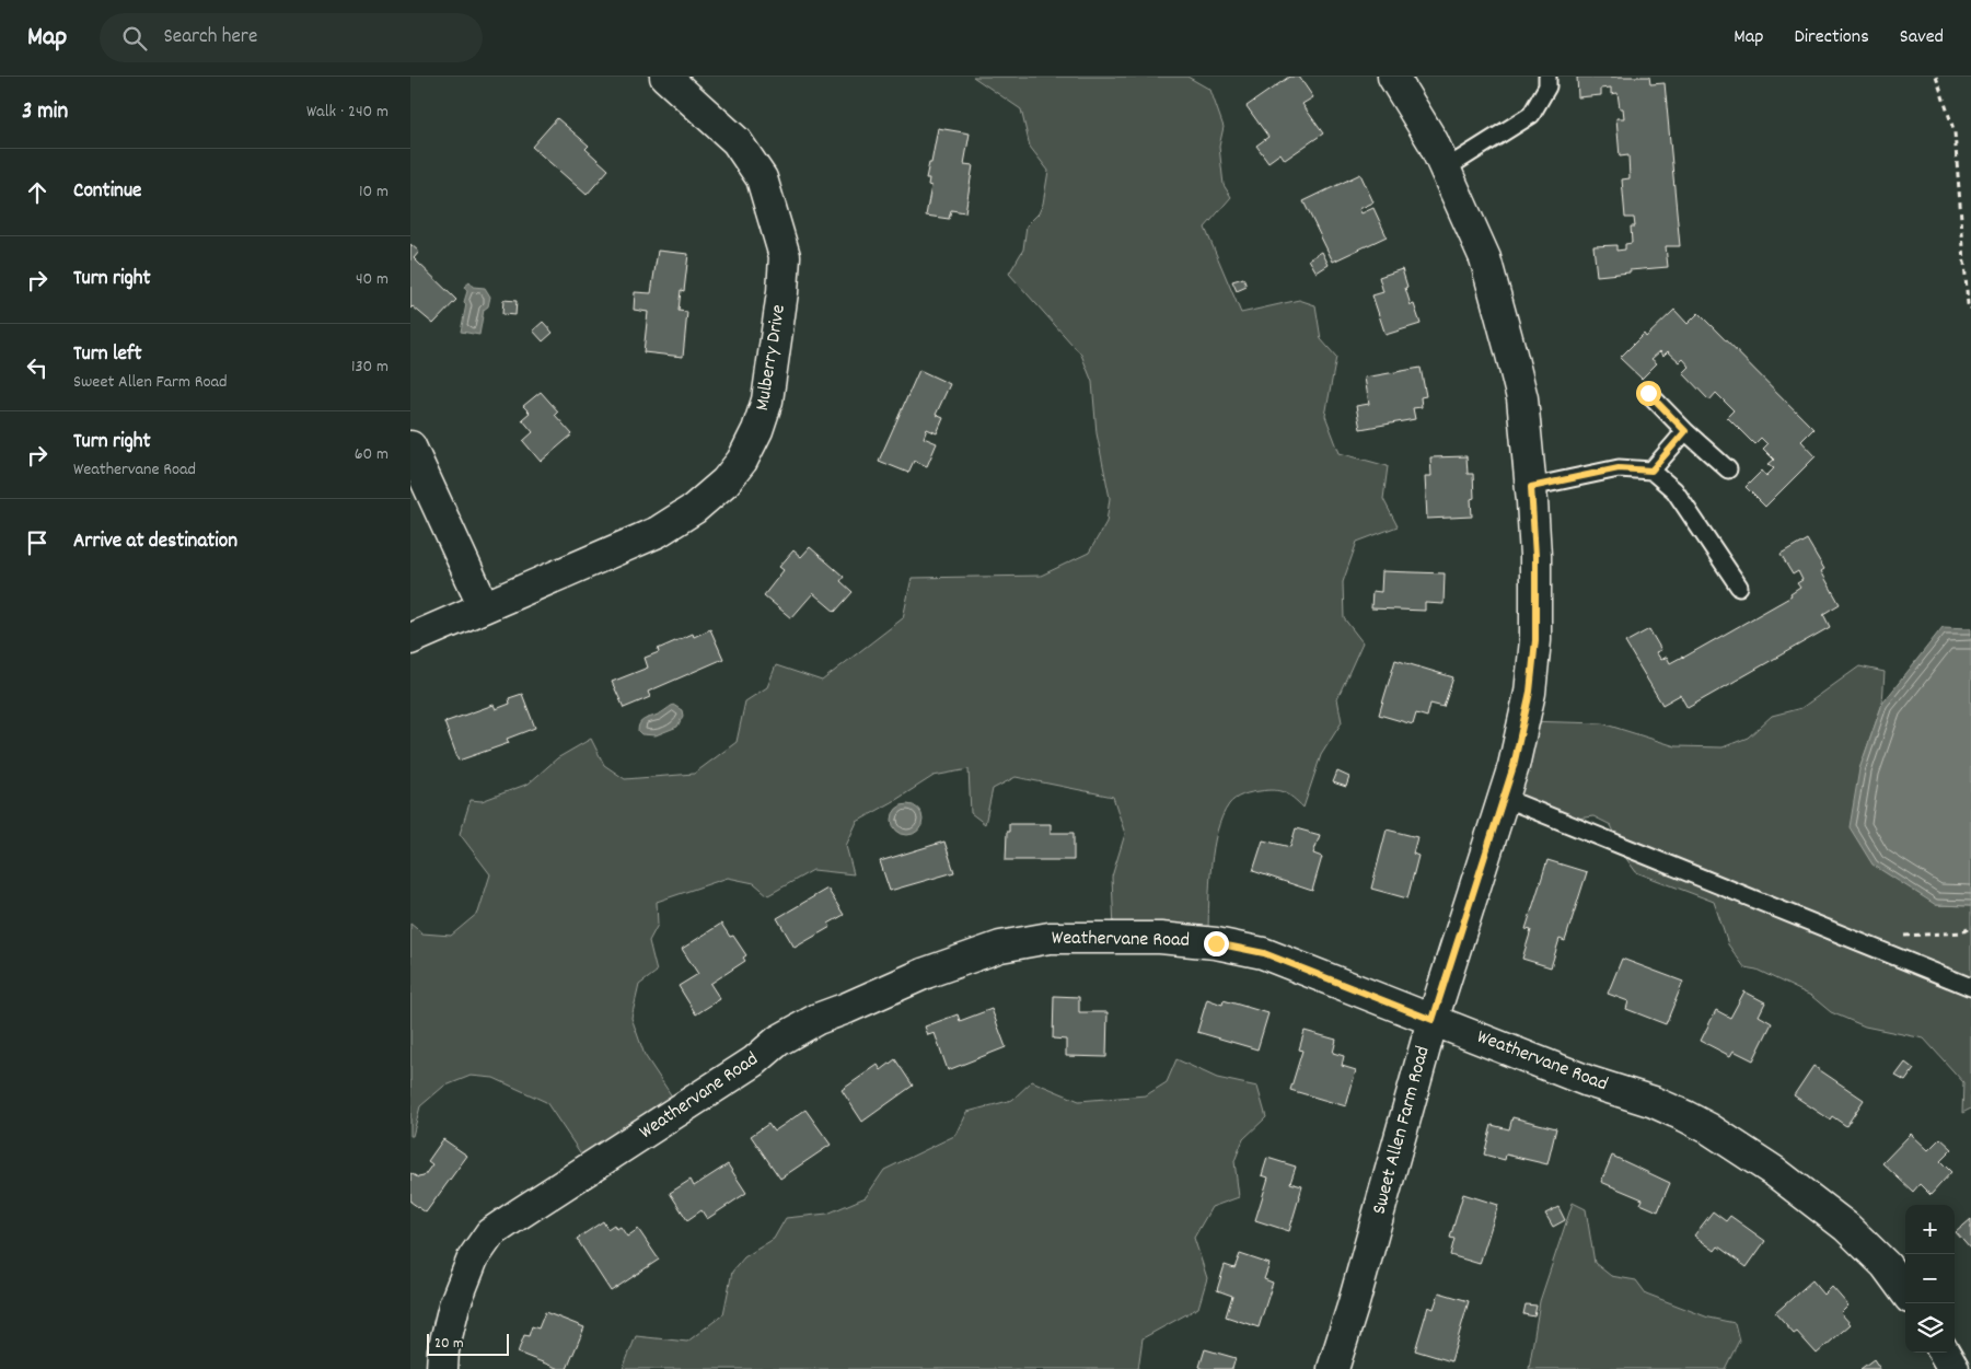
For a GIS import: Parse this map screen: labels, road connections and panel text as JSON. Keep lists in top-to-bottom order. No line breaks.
{"streets":{"street":["Mulberry Drive","Weathervane Road","Sweet Allen Farm Road"]},"crossings":[["Weathervane Road","Sweet Allen Farm Road"]],"scale_bar":"20 m","page":{"header":"Map","search":"Search here","nav":["Map","Directions","Saved"],"heading":["3 min","Walk · 240 m"],"list":[["Continue","10 m"],["Turn right","40 m"],["Turn left","Sweet Allen Farm Road","130 m"],["Turn right","Weathervane Road","60 m"],"Arrive at destination"],"map_buttons":["+","−"],"scale":"20 m"}}
